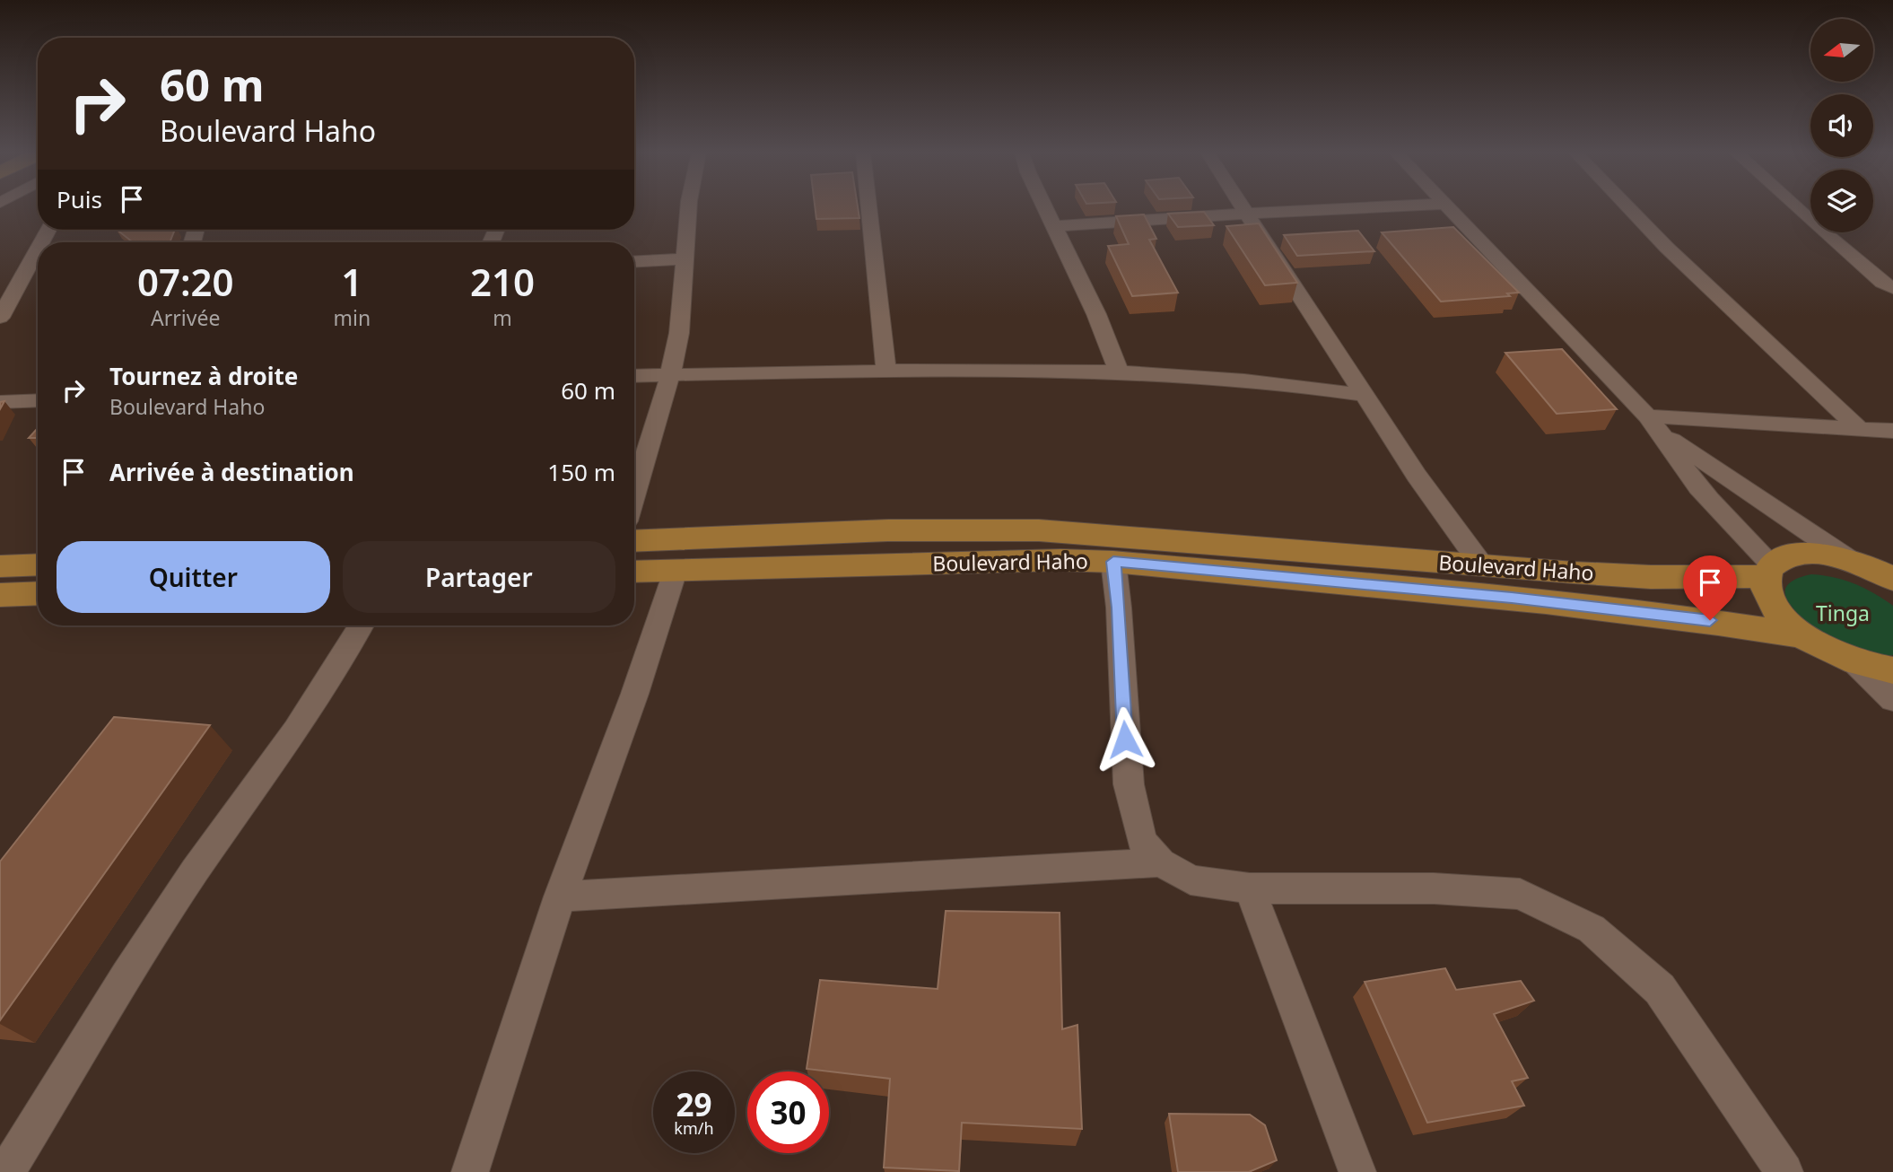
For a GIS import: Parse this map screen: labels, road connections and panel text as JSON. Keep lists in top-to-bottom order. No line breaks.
{"streets":{"main road":["Boulevard Haho"]},"parks":["Tinga"],"north":"left","page":{"turn":["60 m","Boulevard Haho"],"then":"Puis","eta":["07:20","Arrivée","1","min","210","m"],"list":[{"name":"Tournez à droite","note":"Boulevard Haho","value":"60 m"},{"name":"Arrivée à destination","value":"150 m"}],"buttons":["Quitter","Partager"],"speed":"29 km/h","limit":"30"}}
